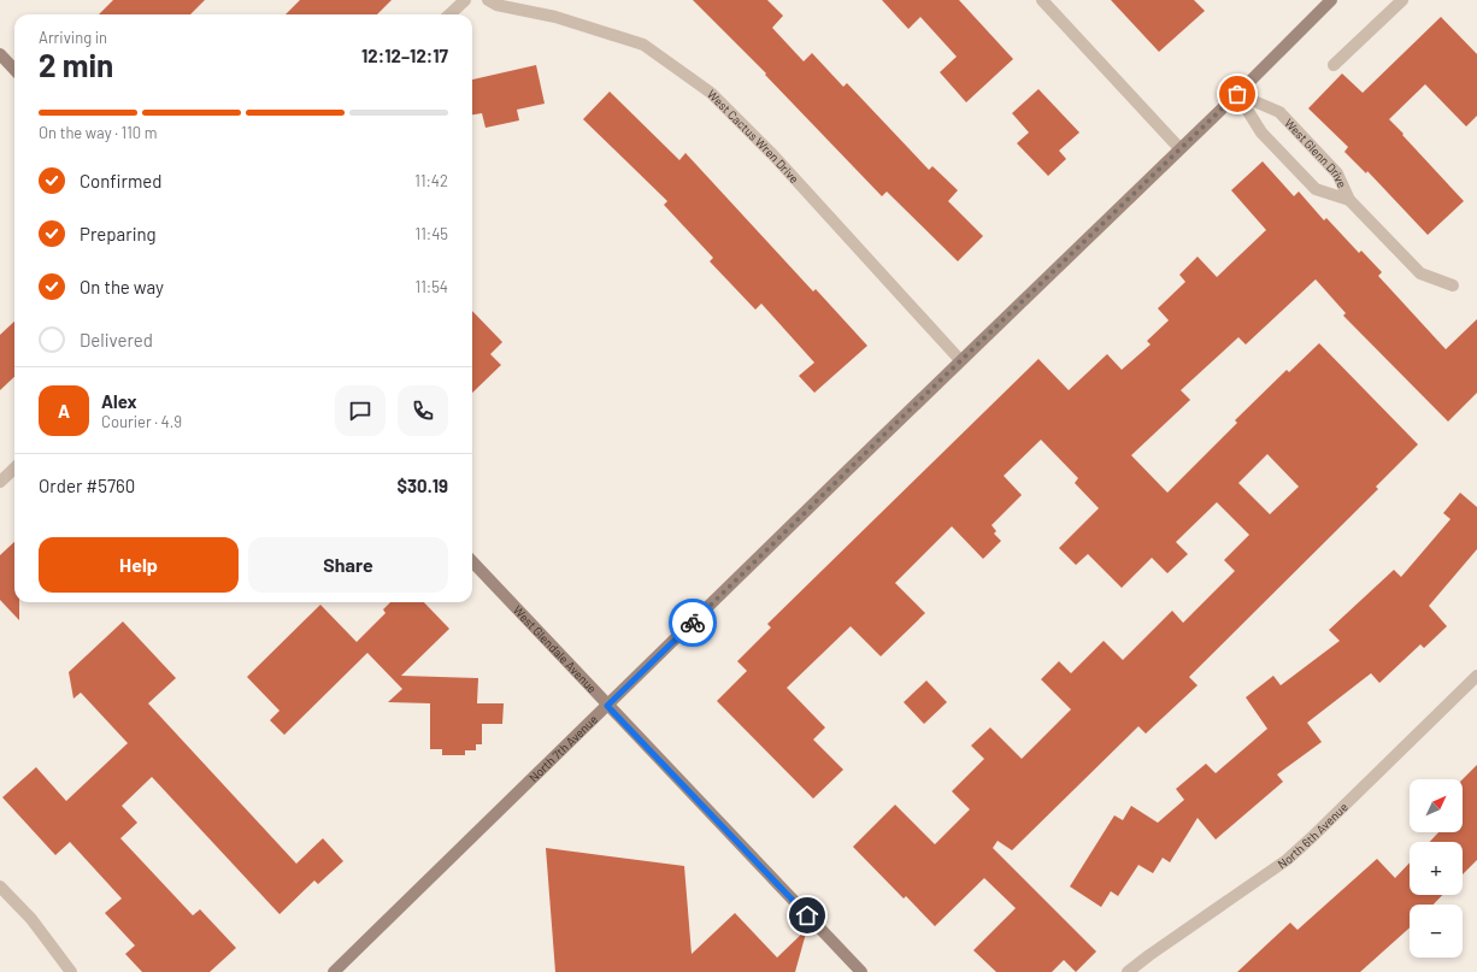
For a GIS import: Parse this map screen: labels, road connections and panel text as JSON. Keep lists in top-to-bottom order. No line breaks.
{"streets":{"main road":["West Glendale Avenue","North 7th Avenue"],"street":["West Cactus Wren Drive","West Glenn Drive","North 6th Avenue"]},"crossings":[["West Cactus Wren Drive","North 7th Avenue"],["West Glenn Drive","North 7th Avenue"],["West Glendale Avenue","North 7th Avenue"]],"north":"top right","page":{"heading":["2 min","Arriving in","12:12–12:17"],"panel":["Alex","Courier · 4.9","Order #5760","$30.19"],"bar":"On the way · 110 m","list":[["Confirmed","11:42"],["Preparing","11:45"],["On the way","11:54"],"Delivered"],"round":"A","buttons":["Help","Share"],"map_buttons":["+","−"]}}
